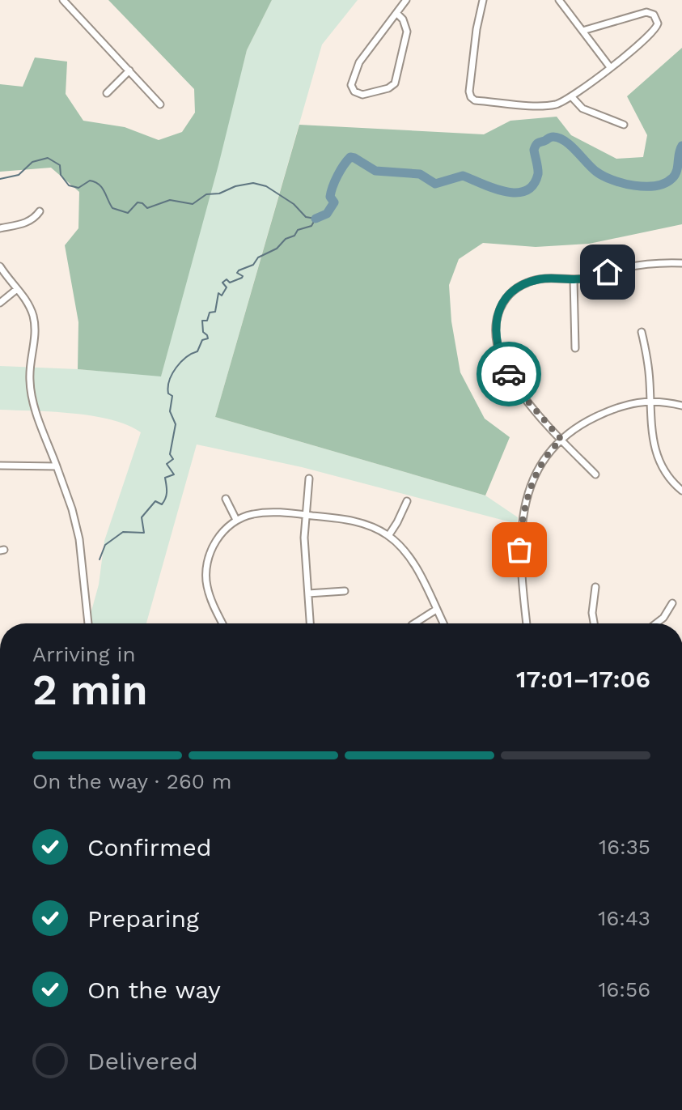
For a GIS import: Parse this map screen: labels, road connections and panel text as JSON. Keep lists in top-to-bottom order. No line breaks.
{"page":{"heading":["2 min","Arriving in","17:01–17:06"],"bar":"On the way · 260 m","list":[["Confirmed","16:35"],["Preparing","16:43"],["On the way","16:56"],"Delivered"]}}
